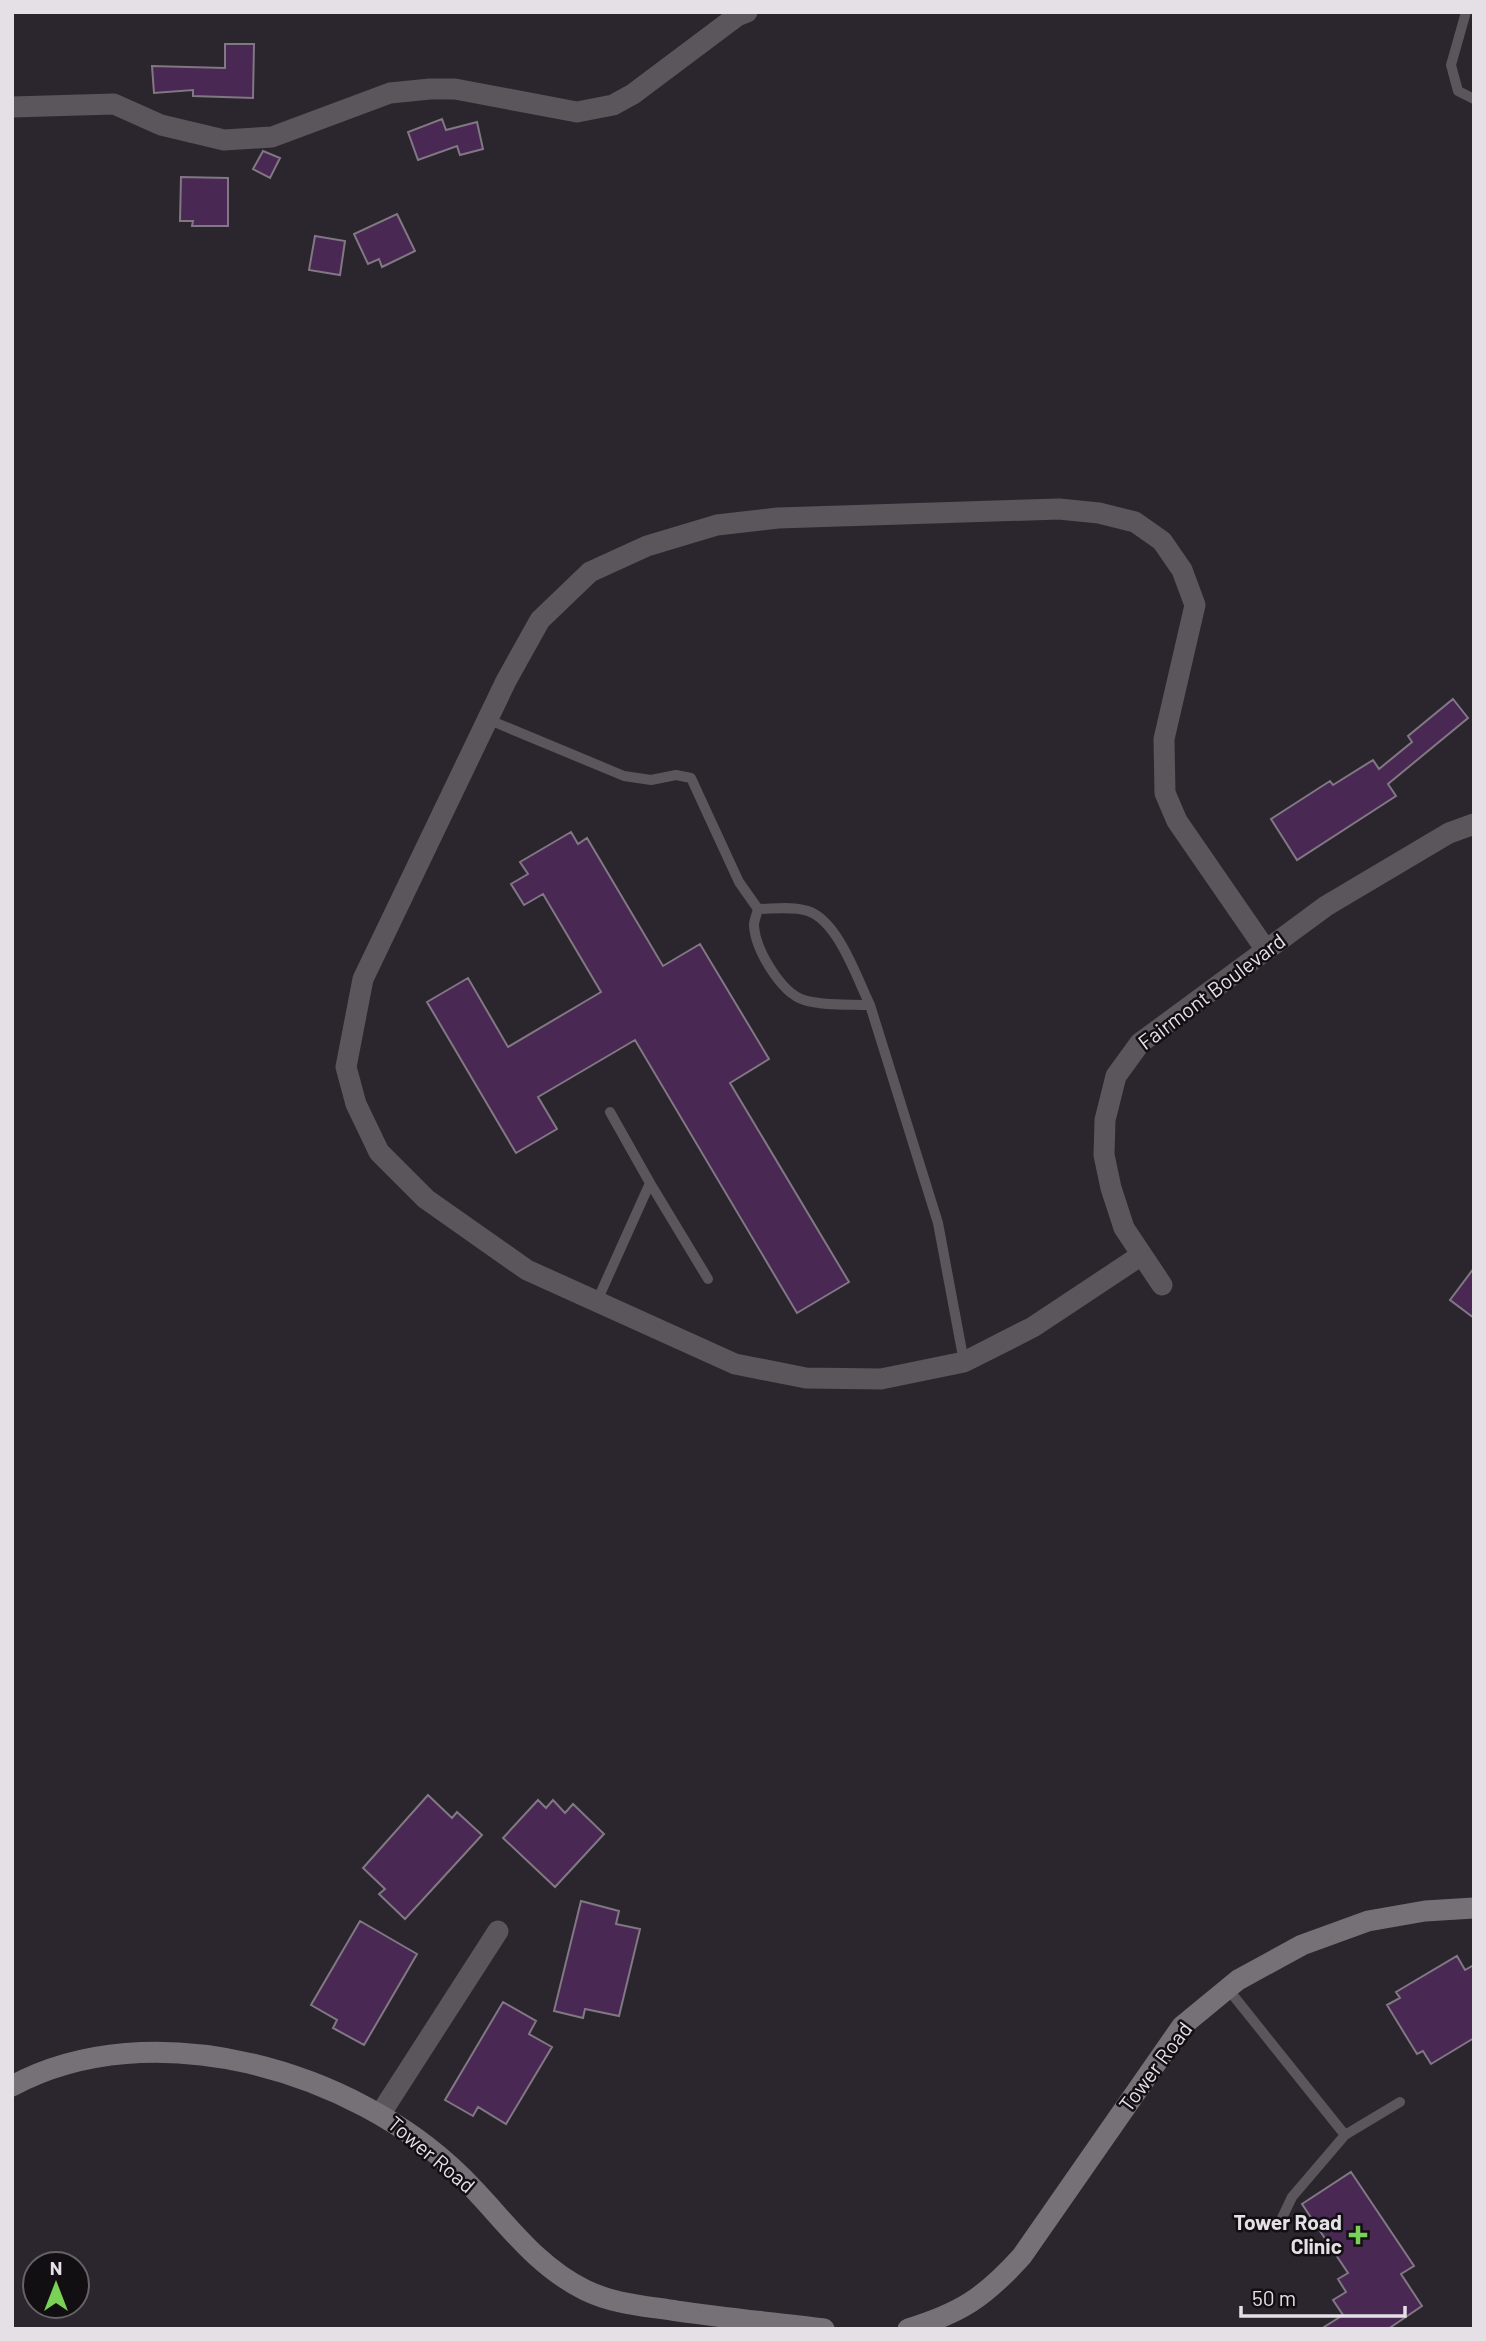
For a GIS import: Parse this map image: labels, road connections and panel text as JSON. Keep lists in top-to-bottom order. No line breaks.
{"streets":{"street":["Fairmont Boulevard","Tower Road"]},"places":{"health":["Tower Road Clinic"]},"scale_bar":"50 m","north":"top"}
